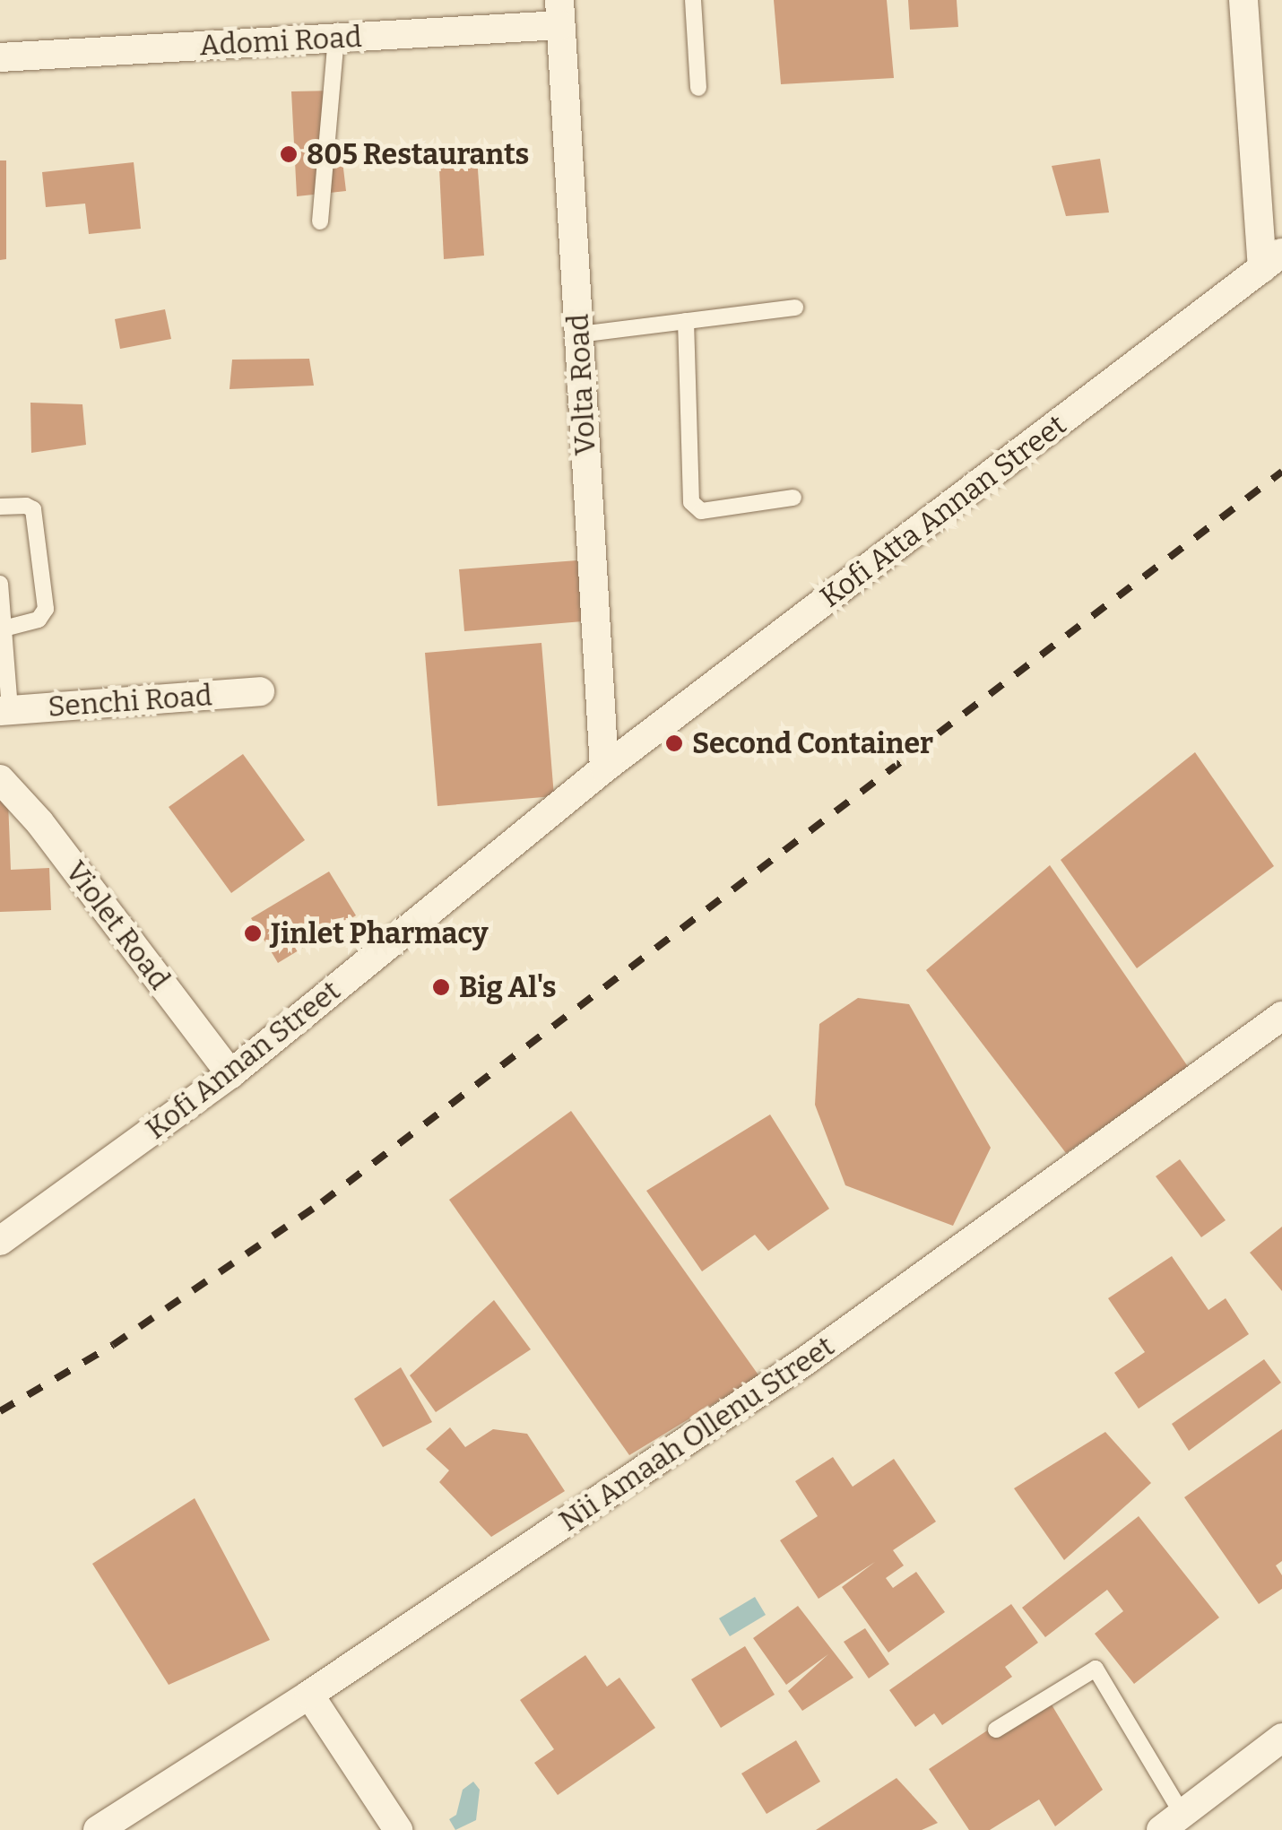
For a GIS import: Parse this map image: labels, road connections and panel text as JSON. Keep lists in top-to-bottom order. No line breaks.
{"streets":{"street":["Adomi Road","Volta Road","Kofi Atta Annan Street","Senchi Road","Violet Road","Kofi Annan Street","Nii Amaah Ollenu Street"]},"crossings":[["Adomi Road","Volta Road"],["Volta Road","Kofi Atta Annan Street"],["Volta Road","Kofi Annan Street"],["Kofi Atta Annan Street","Kofi Annan Street"],["Violet Road","Kofi Annan Street"]],"places":["805 Restaurants","Second Container","Jinlet Pharmacy","Big Al's"]}
